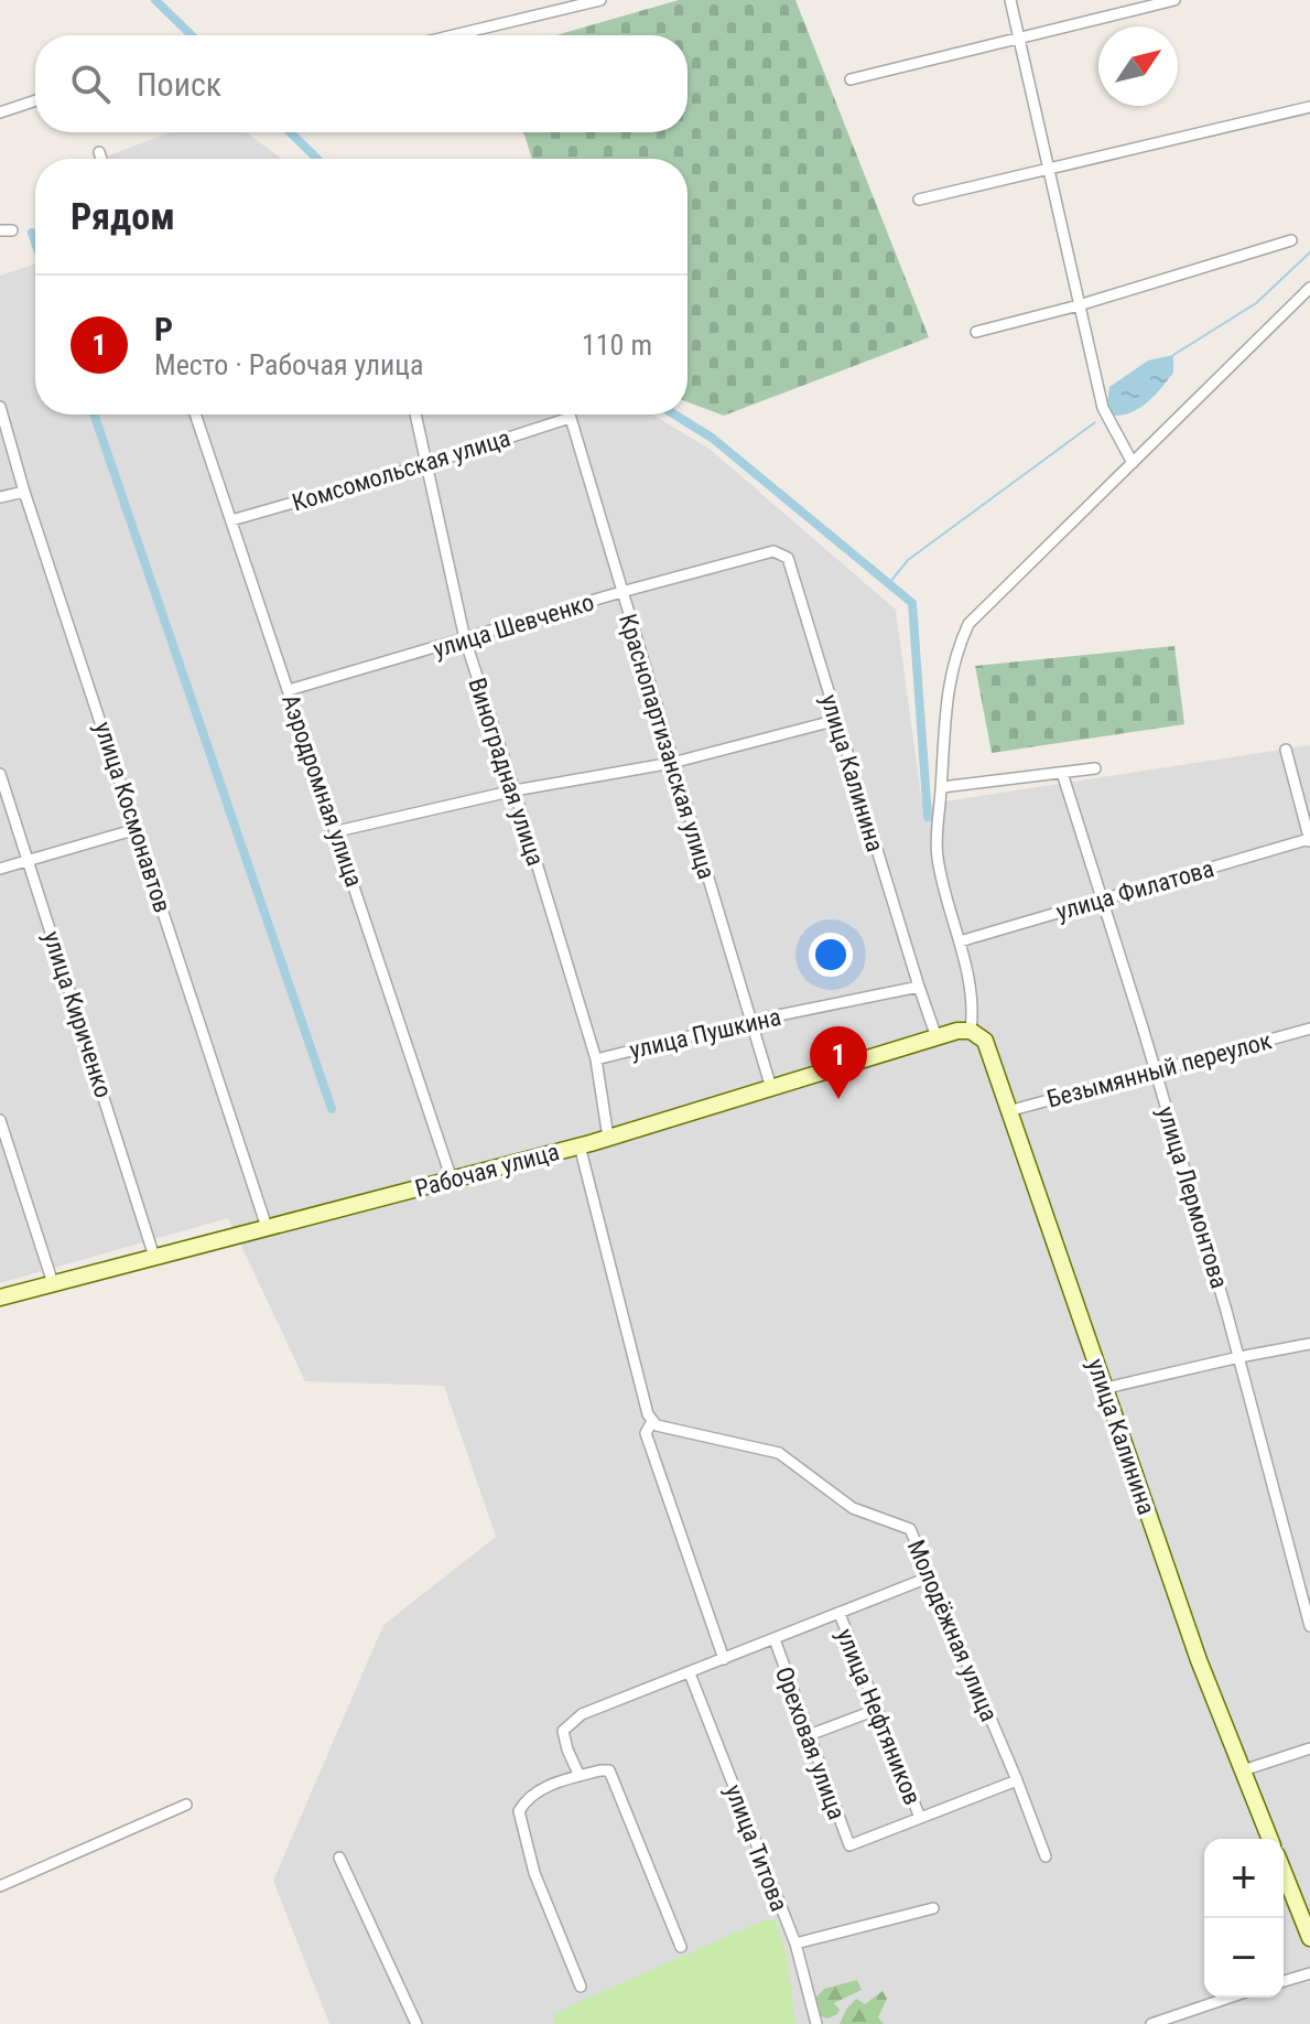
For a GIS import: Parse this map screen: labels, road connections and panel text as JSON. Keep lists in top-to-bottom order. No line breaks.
{"streets":{"street":["Комсомольская улица","улица Шевченко","Краснопартизанская улица","Виноградная улица","улица Калинина","Аэродромная улица","улица Космонавтов","улица Филатова","улица Кириченко","улица Пушкина","Безымянный переулок","Рабочая улица","улица Лермонтова","Молодёжная улица","улица Нефтяников","Ореховая улица","улица Титова"]},"crossings":[["Комсомольская улица","Краснопартизанская улица"],["Комсомольская улица","Виноградная улица"],["Комсомольская улица","Аэродромная улица"],["улица Шевченко","Краснопартизанская улица"],["улица Шевченко","Виноградная улица"],["улица Шевченко","улица Калинина"],["улица Шевченко","Аэродромная улица"],["Краснопартизанская улица","улица Пушкина"],["Краснопартизанская улица","Рабочая улица"],["Виноградная улица","улица Пушкина"],["Виноградная улица","Рабочая улица"],["улица Калинина","улица Пушкина"],["улица Калинина","Безымянный переулок"],["улица Калинина","Рабочая улица"],["Аэродромная улица","Рабочая улица"],["улица Космонавтов","Рабочая улица"],["улица Филатова","улица Лермонтова"],["улица Кириченко","Рабочая улица"],["Безымянный переулок","улица Лермонтова"],["улица Нефтяников","Ореховая улица"]],"north":"top right","page":{"search":"Поиск","heading":"Рядом","list":[{"mark":"1","name":"Р","note":"Место · Рабочая улица","value":"110 m"}],"pins":"1","map_buttons":["+","−"]}}
